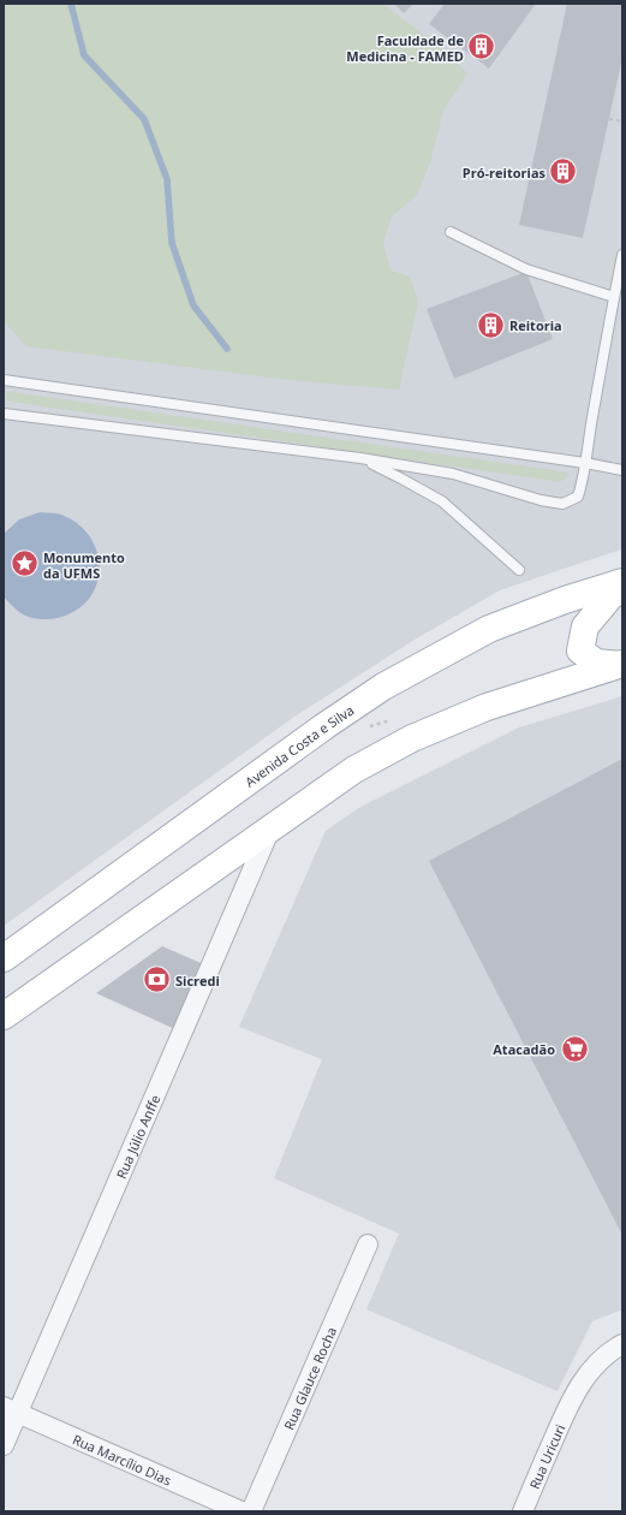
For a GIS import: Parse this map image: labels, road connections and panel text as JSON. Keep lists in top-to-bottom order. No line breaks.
{"streets":{"main road":["Avenida Costa e Silva"],"street":["Rua Júlio Anffe","Rua Glauce Rocha","Rua Uricuri","Rua Marcílio Dias"]},"crossings":[["Rua Júlio Anffe","Rua Marcílio Dias"]],"places":{"building":["Faculdade de Medicina - FAMED","Pró-reitorias","Reitoria"],"place":["Monumento da UFMS"],"bank":["Sicredi"],"supermarket":["Atacadão"]}}
